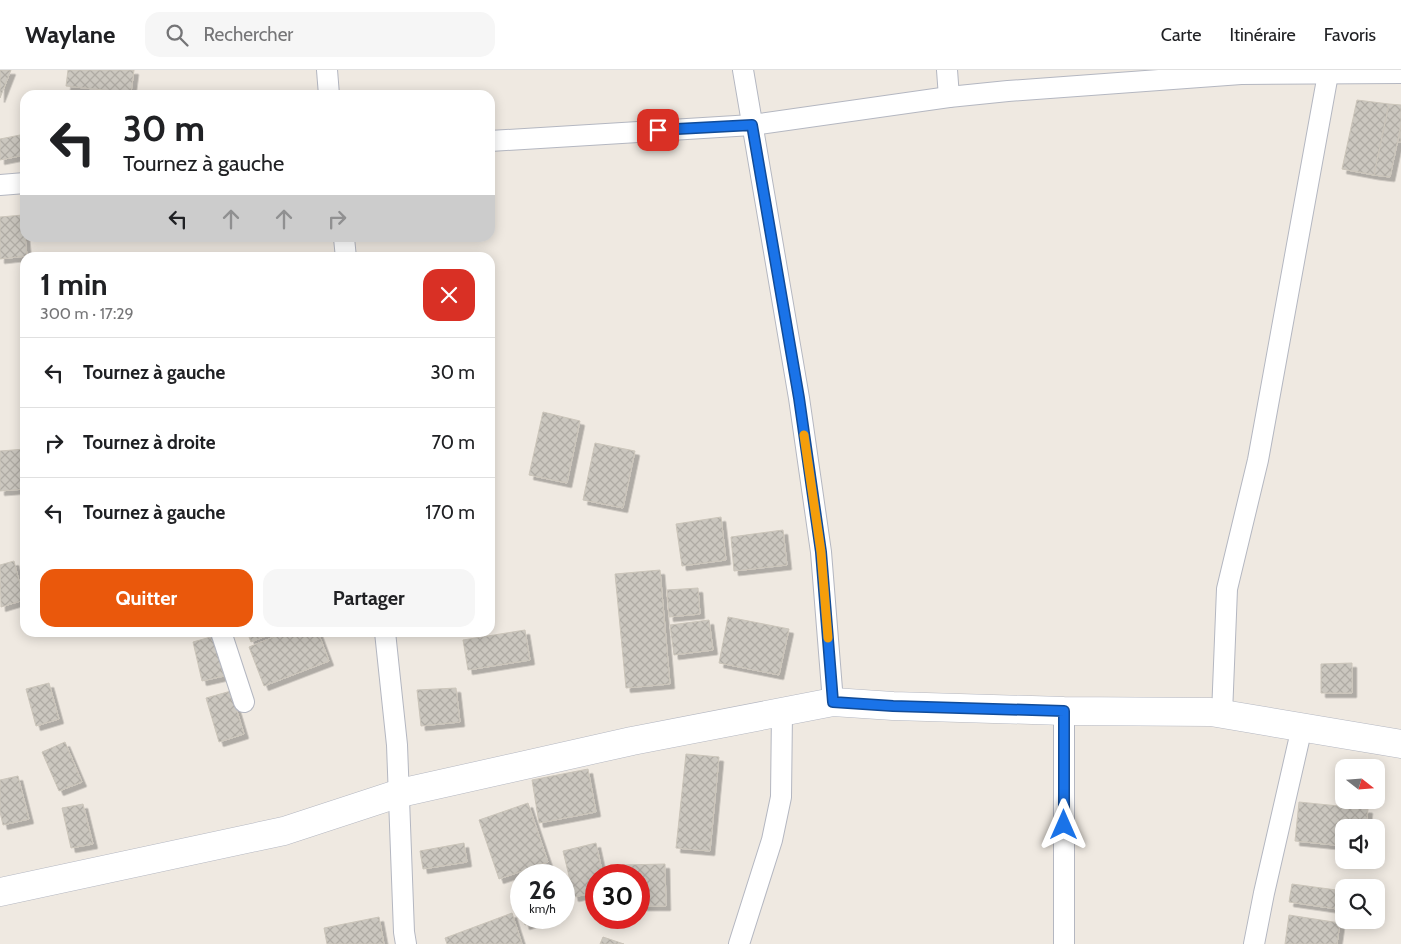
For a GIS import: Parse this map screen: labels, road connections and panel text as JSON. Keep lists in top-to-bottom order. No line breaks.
{"north":"right","page":{"header":"Waylane","search":"Rechercher","nav":["Carte","Itinéraire","Favoris"],"turn":["30 m","Tournez à gauche"],"heading":["1 min","300 m · 17:29"],"list":[{"name":"Tournez à gauche","value":"30 m"},{"name":"Tournez à droite","value":"70 m"},{"name":"Tournez à gauche","value":"170 m"}],"buttons":["Quitter","Partager"],"speed":"26 km/h","limit":"30"}}
